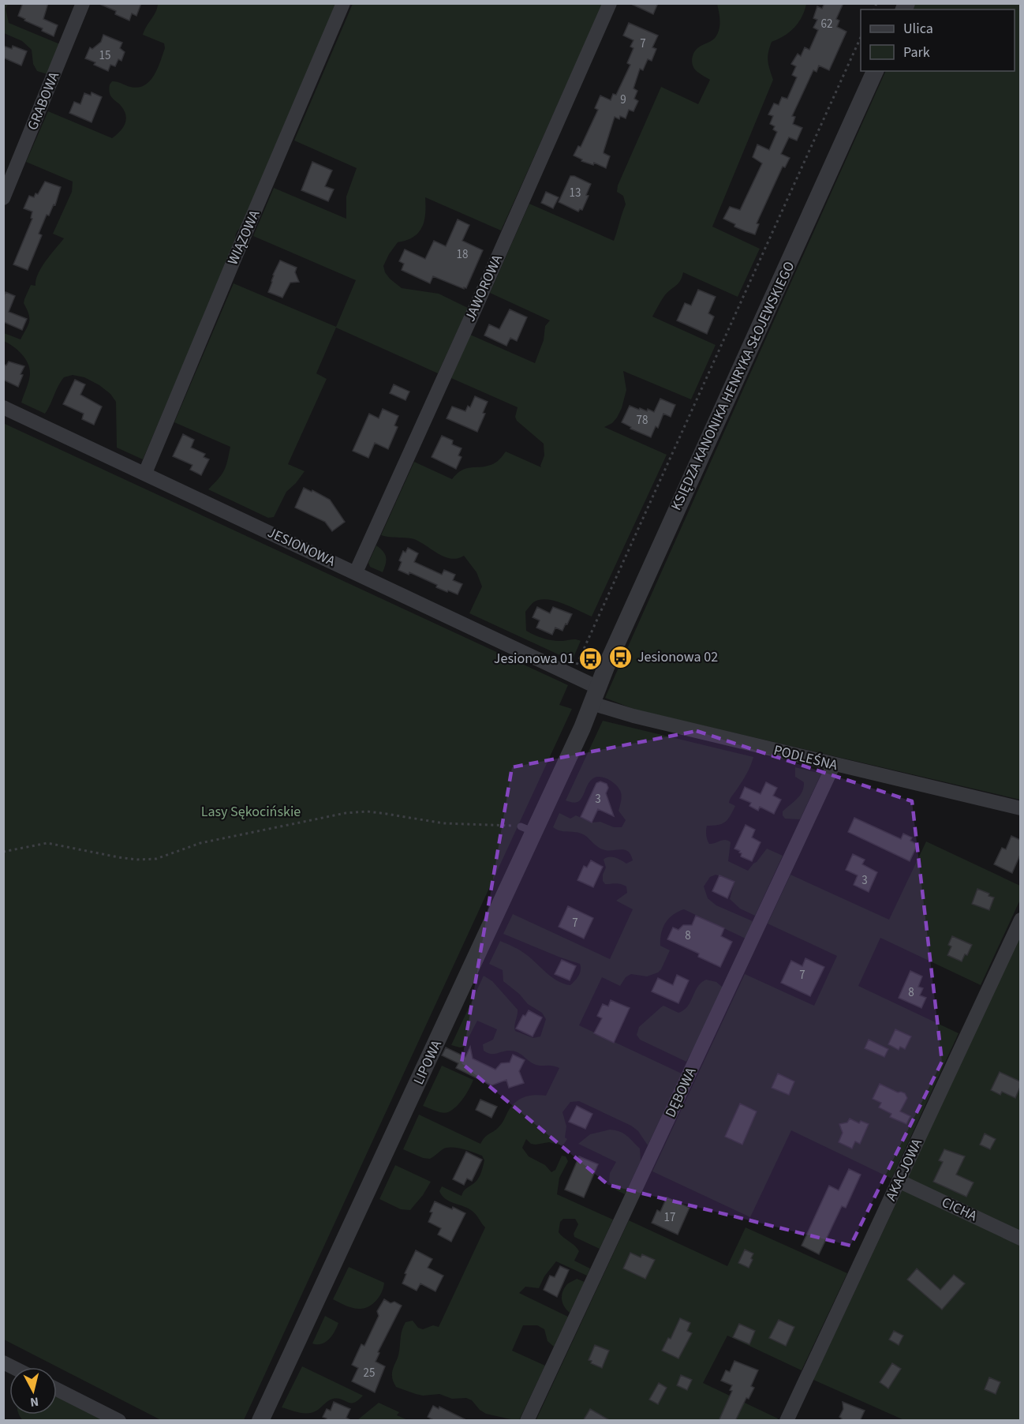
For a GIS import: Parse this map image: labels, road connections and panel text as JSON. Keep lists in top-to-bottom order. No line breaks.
{"streets":{"street":["GRABOWA","WIĄZOWA","JAWOROWA","KSIĘDZA KANONIKA HENRYKA SŁOJEWSKIEGO","JESIONOWA","PODLEŚNA","LIPOWA","DĘBOWA","AKACJOWA","CICHA"]},"crossings":[["WIĄZOWA","JESIONOWA"],["JAWOROWA","JESIONOWA"],["KSIĘDZA KANONIKA HENRYKA SŁOJEWSKIEGO","JESIONOWA"],["KSIĘDZA KANONIKA HENRYKA SŁOJEWSKIEGO","PODLEŚNA"],["KSIĘDZA KANONIKA HENRYKA SŁOJEWSKIEGO","LIPOWA"],["JESIONOWA","PODLEŚNA"],["JESIONOWA","LIPOWA"],["PODLEŚNA","LIPOWA"],["PODLEŚNA","DĘBOWA"],["AKACJOWA","CICHA"]],"parks":["Lasy Sękocińskie"],"places":{"bus stop":["Jesionowa 02","Jesionowa 01"]},"house_numbers":["62","7","15","9","13","18","78","3","3","7","8","7","8","17","25"],"legend":["Ulica","Park"],"north":"bottom"}
